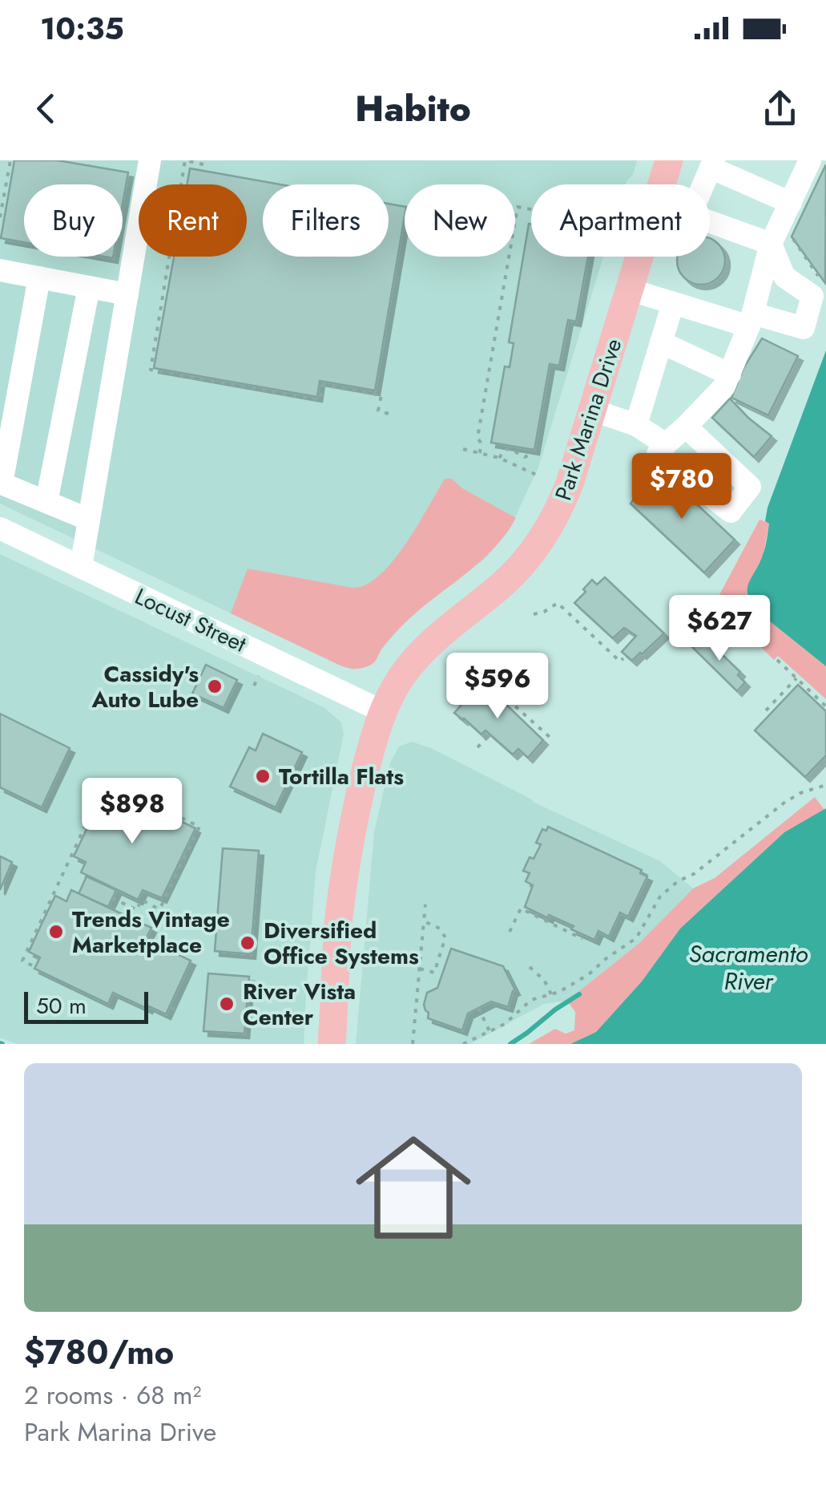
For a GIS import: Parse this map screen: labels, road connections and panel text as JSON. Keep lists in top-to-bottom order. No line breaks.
{"streets":{"main road":["Park Marina Drive"],"street":["Locust Street"]},"crossings":[["Park Marina Drive","Locust Street"]],"water":["Sacramento River"],"places":["Cassidy's Auto Lube","Tortilla Flats","Trends Vintage Marketplace","Diversified Office Systems","River Vista Center"],"scale_bar":"50 m","page":{"status":"10:35","header":"Habito","chip":["Buy","Rent","Filters","New","Apartment"],"price":["$780","$627","$596","$898"],"scale":"50 m","list":[{"name":"$780/mo","note":"2 rooms · 68 m² · Park Marina Drive"}]}}
